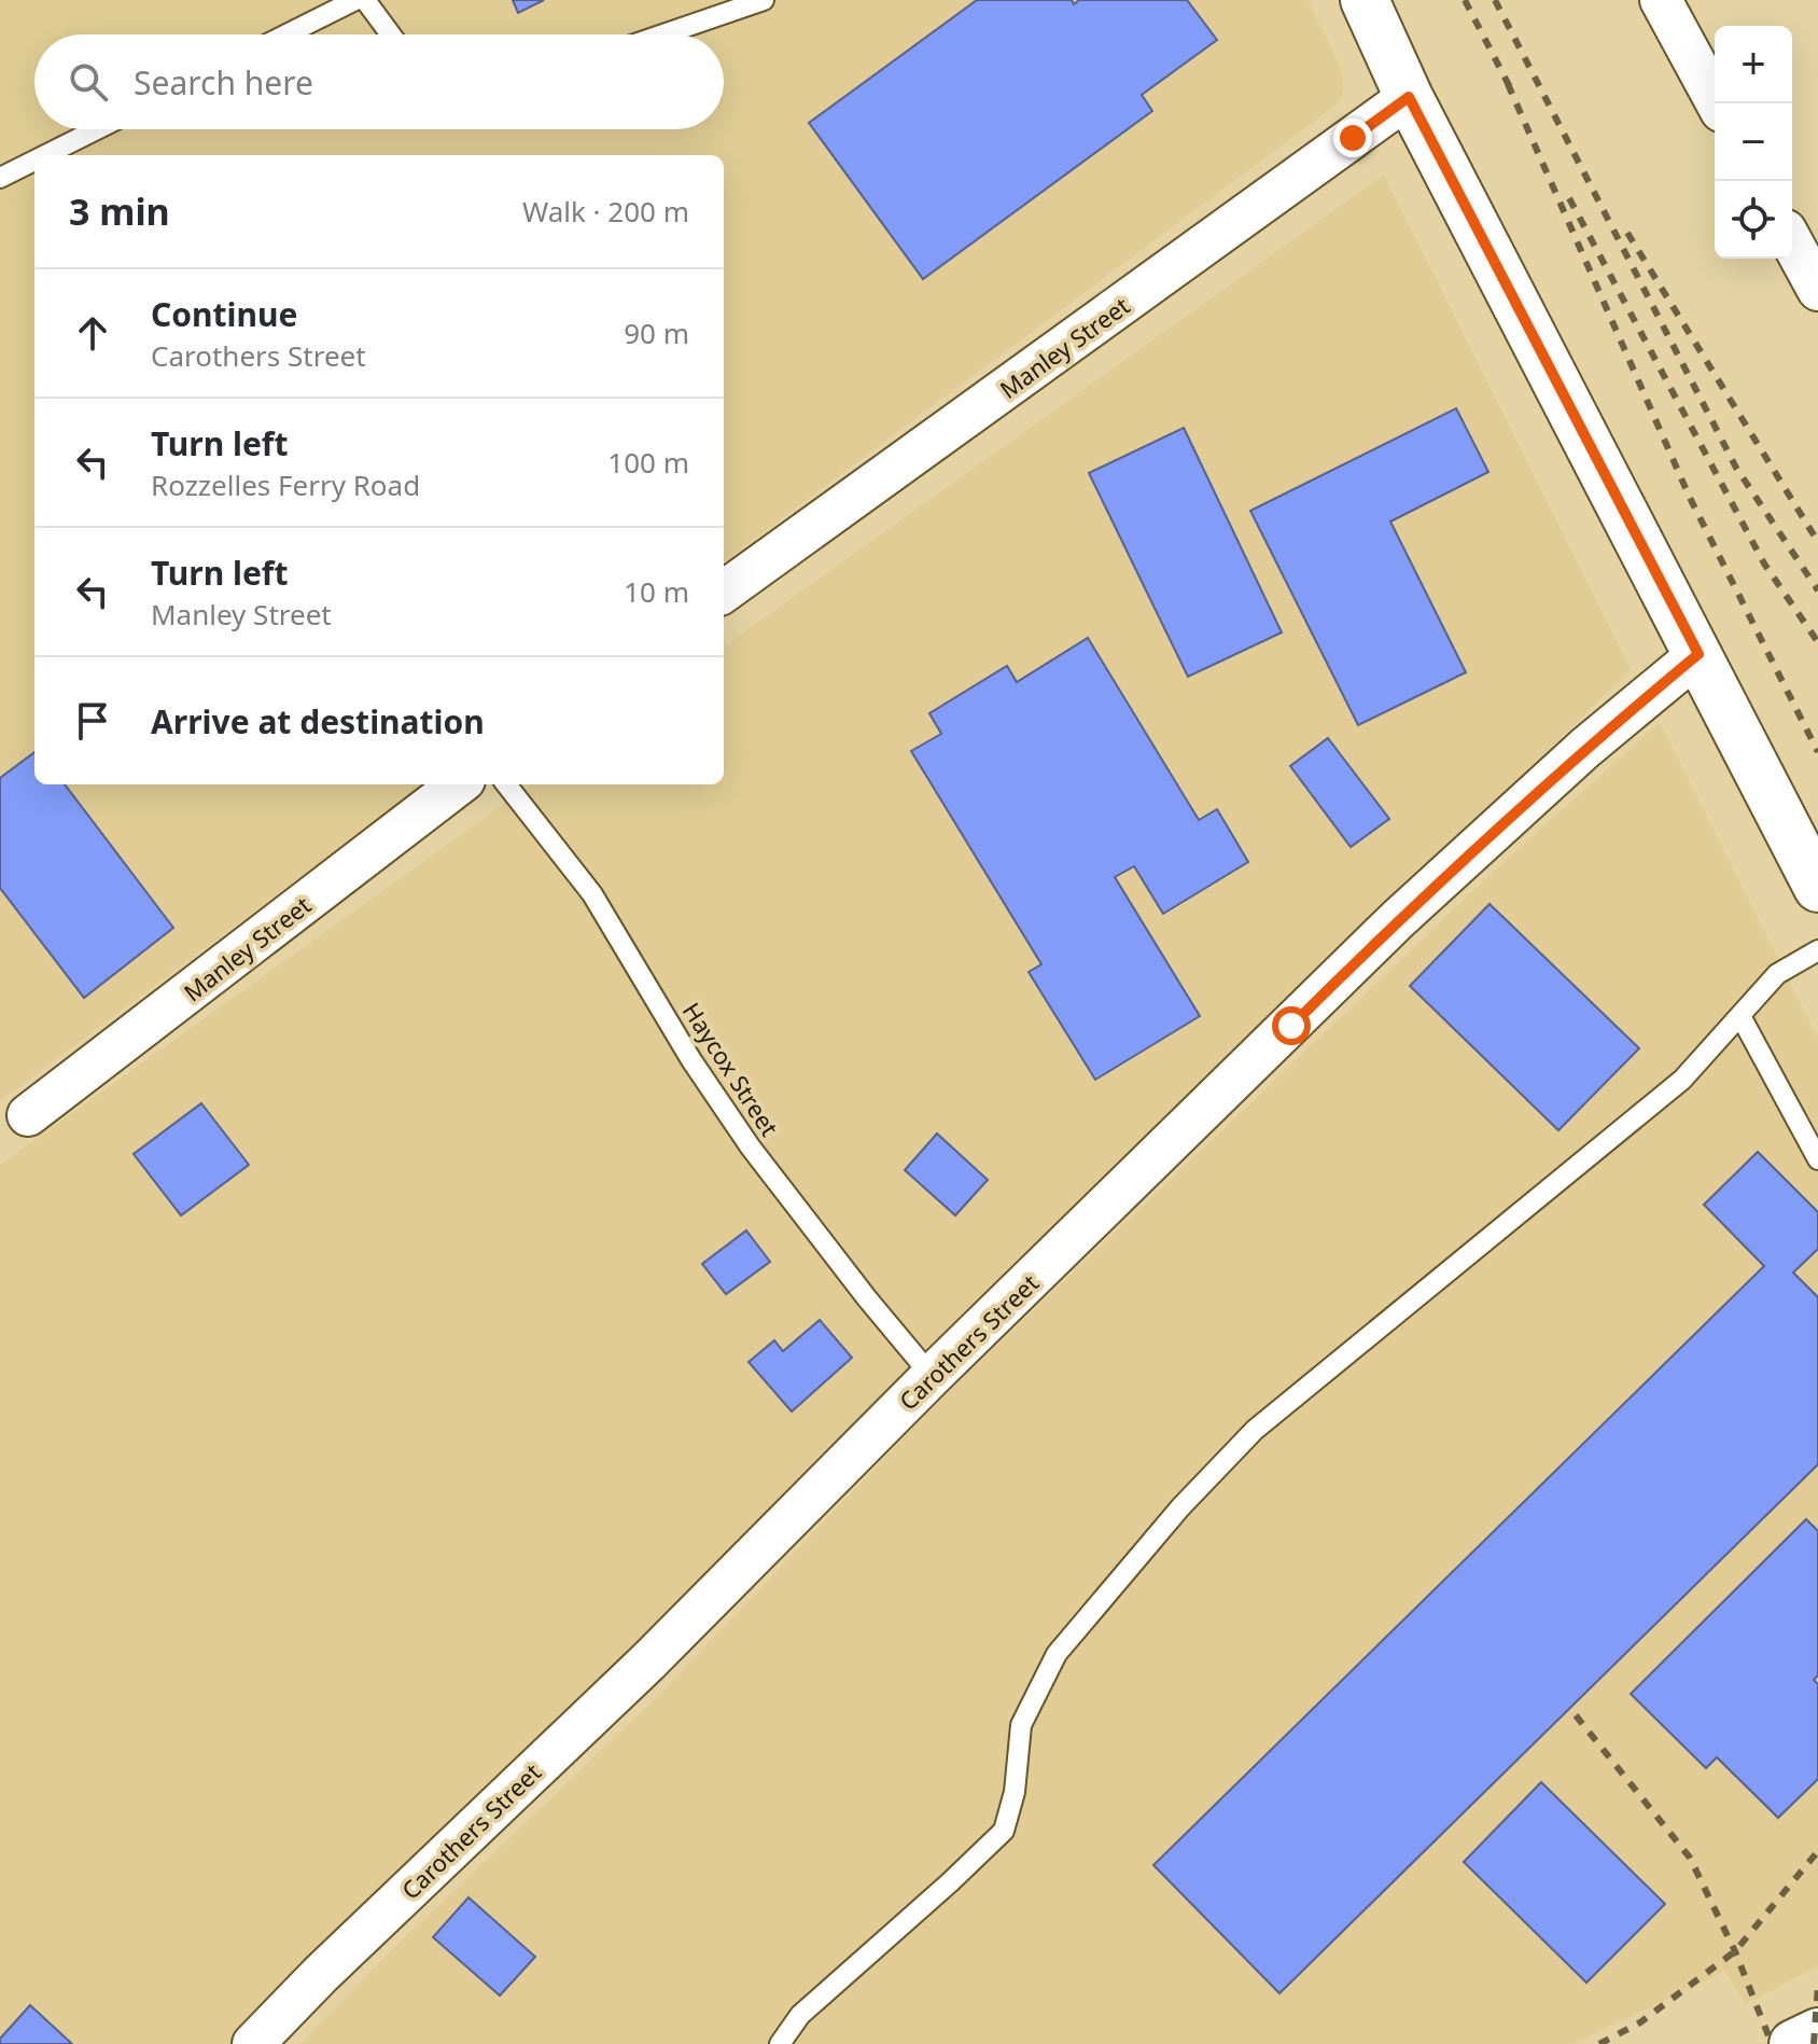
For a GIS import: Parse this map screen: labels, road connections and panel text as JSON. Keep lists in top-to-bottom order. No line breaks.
{"streets":{"street":["Manley Street","Carothers Street"],"lane":["Haycox Street"]},"crossings":[["Haycox Street","Carothers Street"]],"page":{"map_buttons":["+","−"],"search":"Search here","heading":["3 min","Walk · 200 m"],"list":[["Continue","Carothers Street","90 m"],["Turn left","Rozzelles Ferry Road","100 m"],["Turn left","Manley Street","10 m"],"Arrive at destination"]}}
